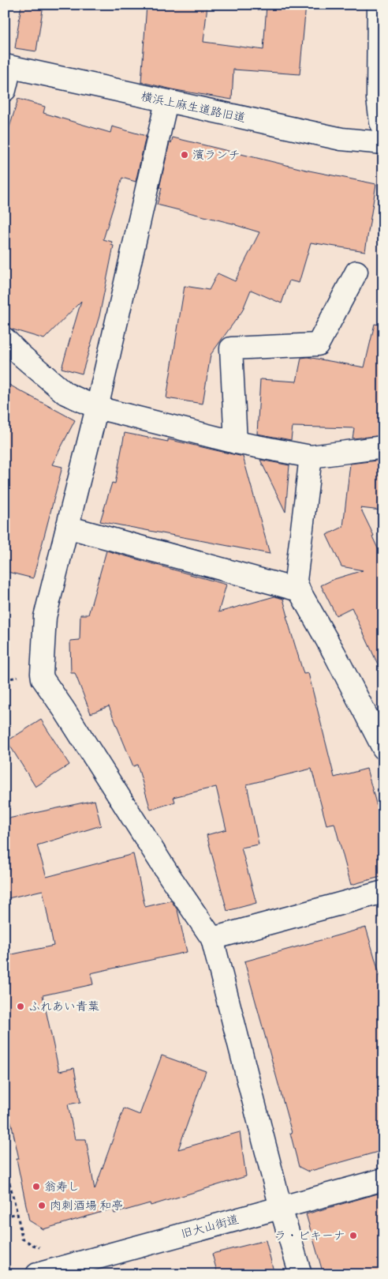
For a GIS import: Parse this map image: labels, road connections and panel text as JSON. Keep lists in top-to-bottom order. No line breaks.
{"streets":{"street":["横浜上麻生道路旧道","旧大山街道"]},"places":["濱ランチ","ふれあい青葉","翁寿し","肉刺酒場 和亭","ラ・ビキーナ"]}
